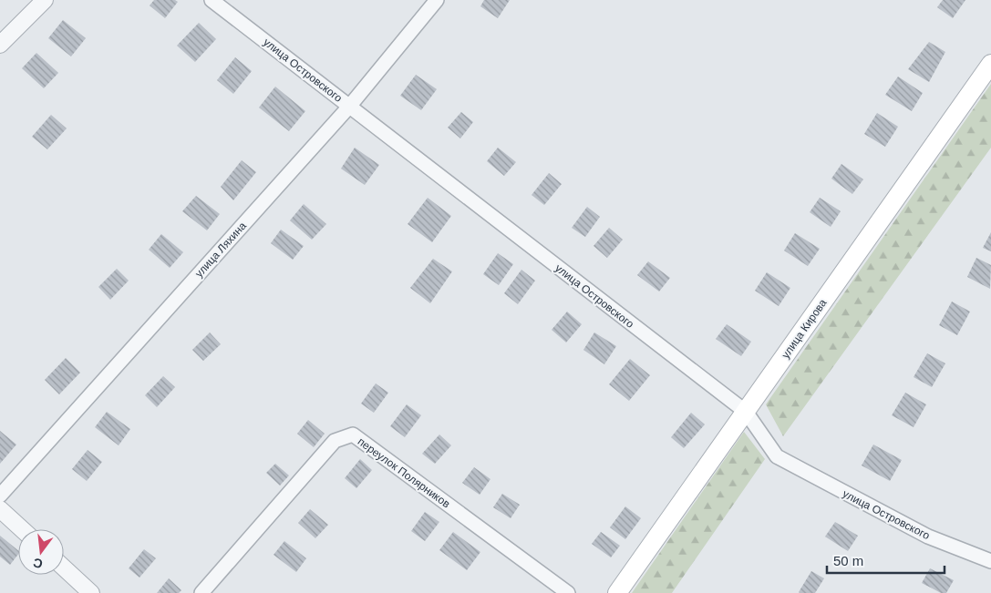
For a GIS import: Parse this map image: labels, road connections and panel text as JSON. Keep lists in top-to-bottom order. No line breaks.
{"streets":{"main road":["улица Кирова"],"street":["улица Островского","улица Ляхина","переулок Полярников"]},"crossings":[["улица Островского","улица Ляхина"],["улица Островского","улица Кирова"]],"scale_bar":"50 m","north":"bottom"}
